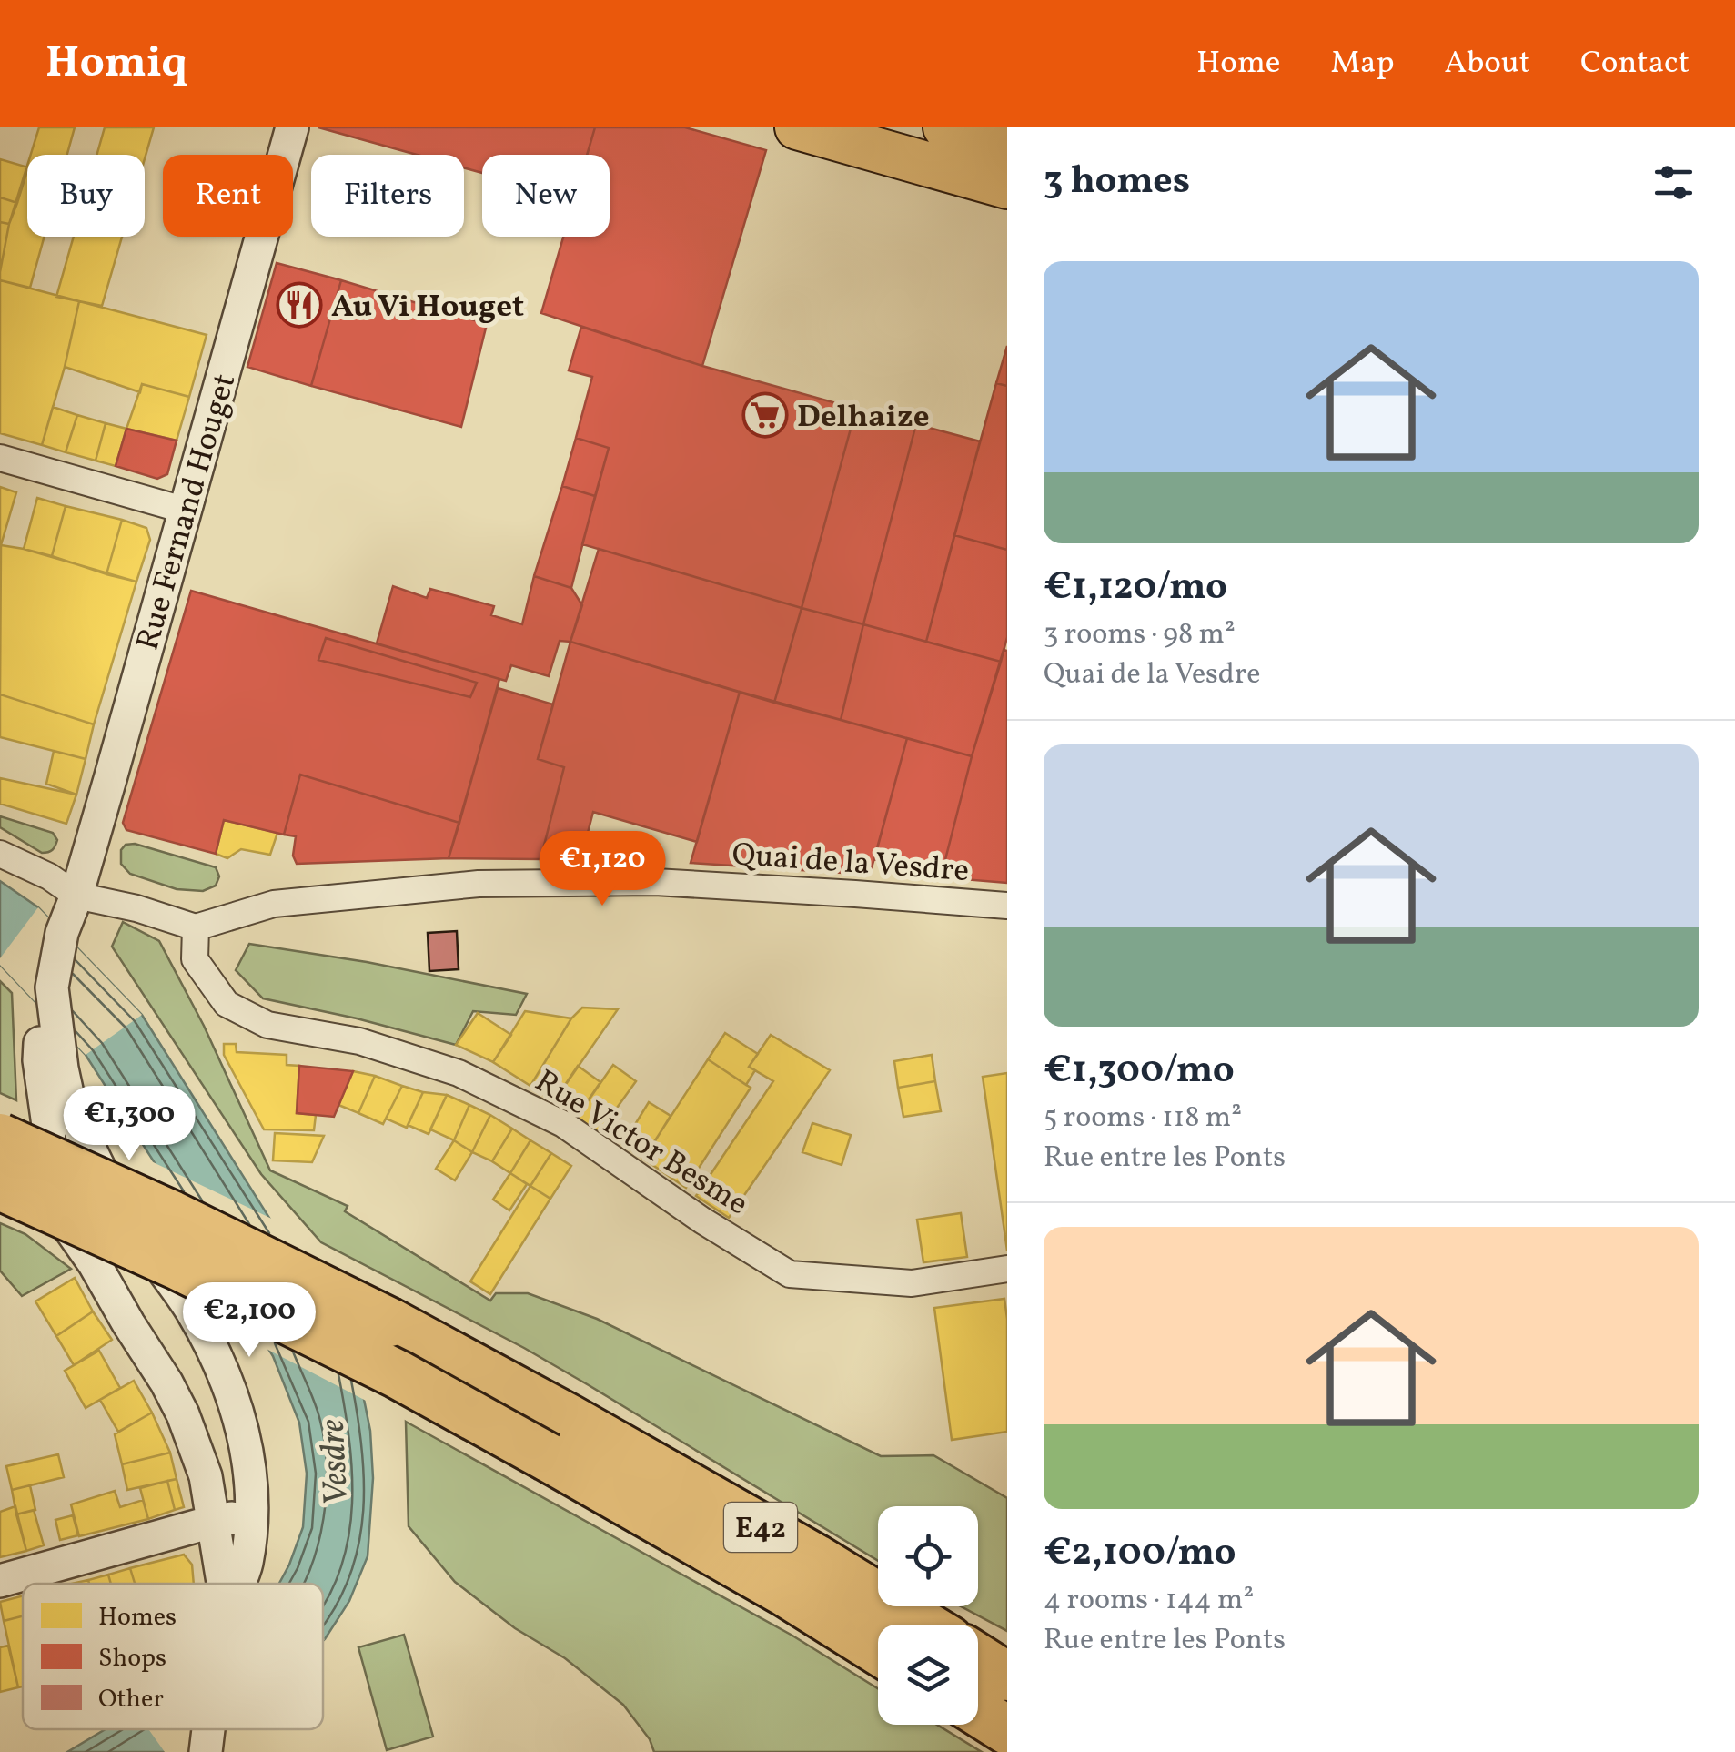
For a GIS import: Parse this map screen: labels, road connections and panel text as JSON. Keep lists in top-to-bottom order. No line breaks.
{"streets":{"highway":["E42"],"street":["Rue Fernand Houget","Quai de la Vesdre","Rue Victor Besme"]},"crossings":[["Quai de la Vesdre","Rue Victor Besme"]],"water":["Vesdre"],"places":{"restaurant":["Au Vi Houget"],"supermarket":["Delhaize"]},"legend":["Homes","Shops","Other"],"page":{"header":"Homiq","nav":["Home","Map","About","Contact"],"heading":"3 homes","chip":["Buy","Rent","Filters","New"],"list":[{"name":"€1,120/mo","note":"3 rooms · 98 m² · Quai de la Vesdre"},{"name":"€1,300/mo","note":"5 rooms · 118 m² · Rue entre les Ponts"},{"name":"€2,100/mo","note":"4 rooms · 144 m² · Rue entre les Ponts"}],"price":["€1,120","€1,300","€2,100"]}}
